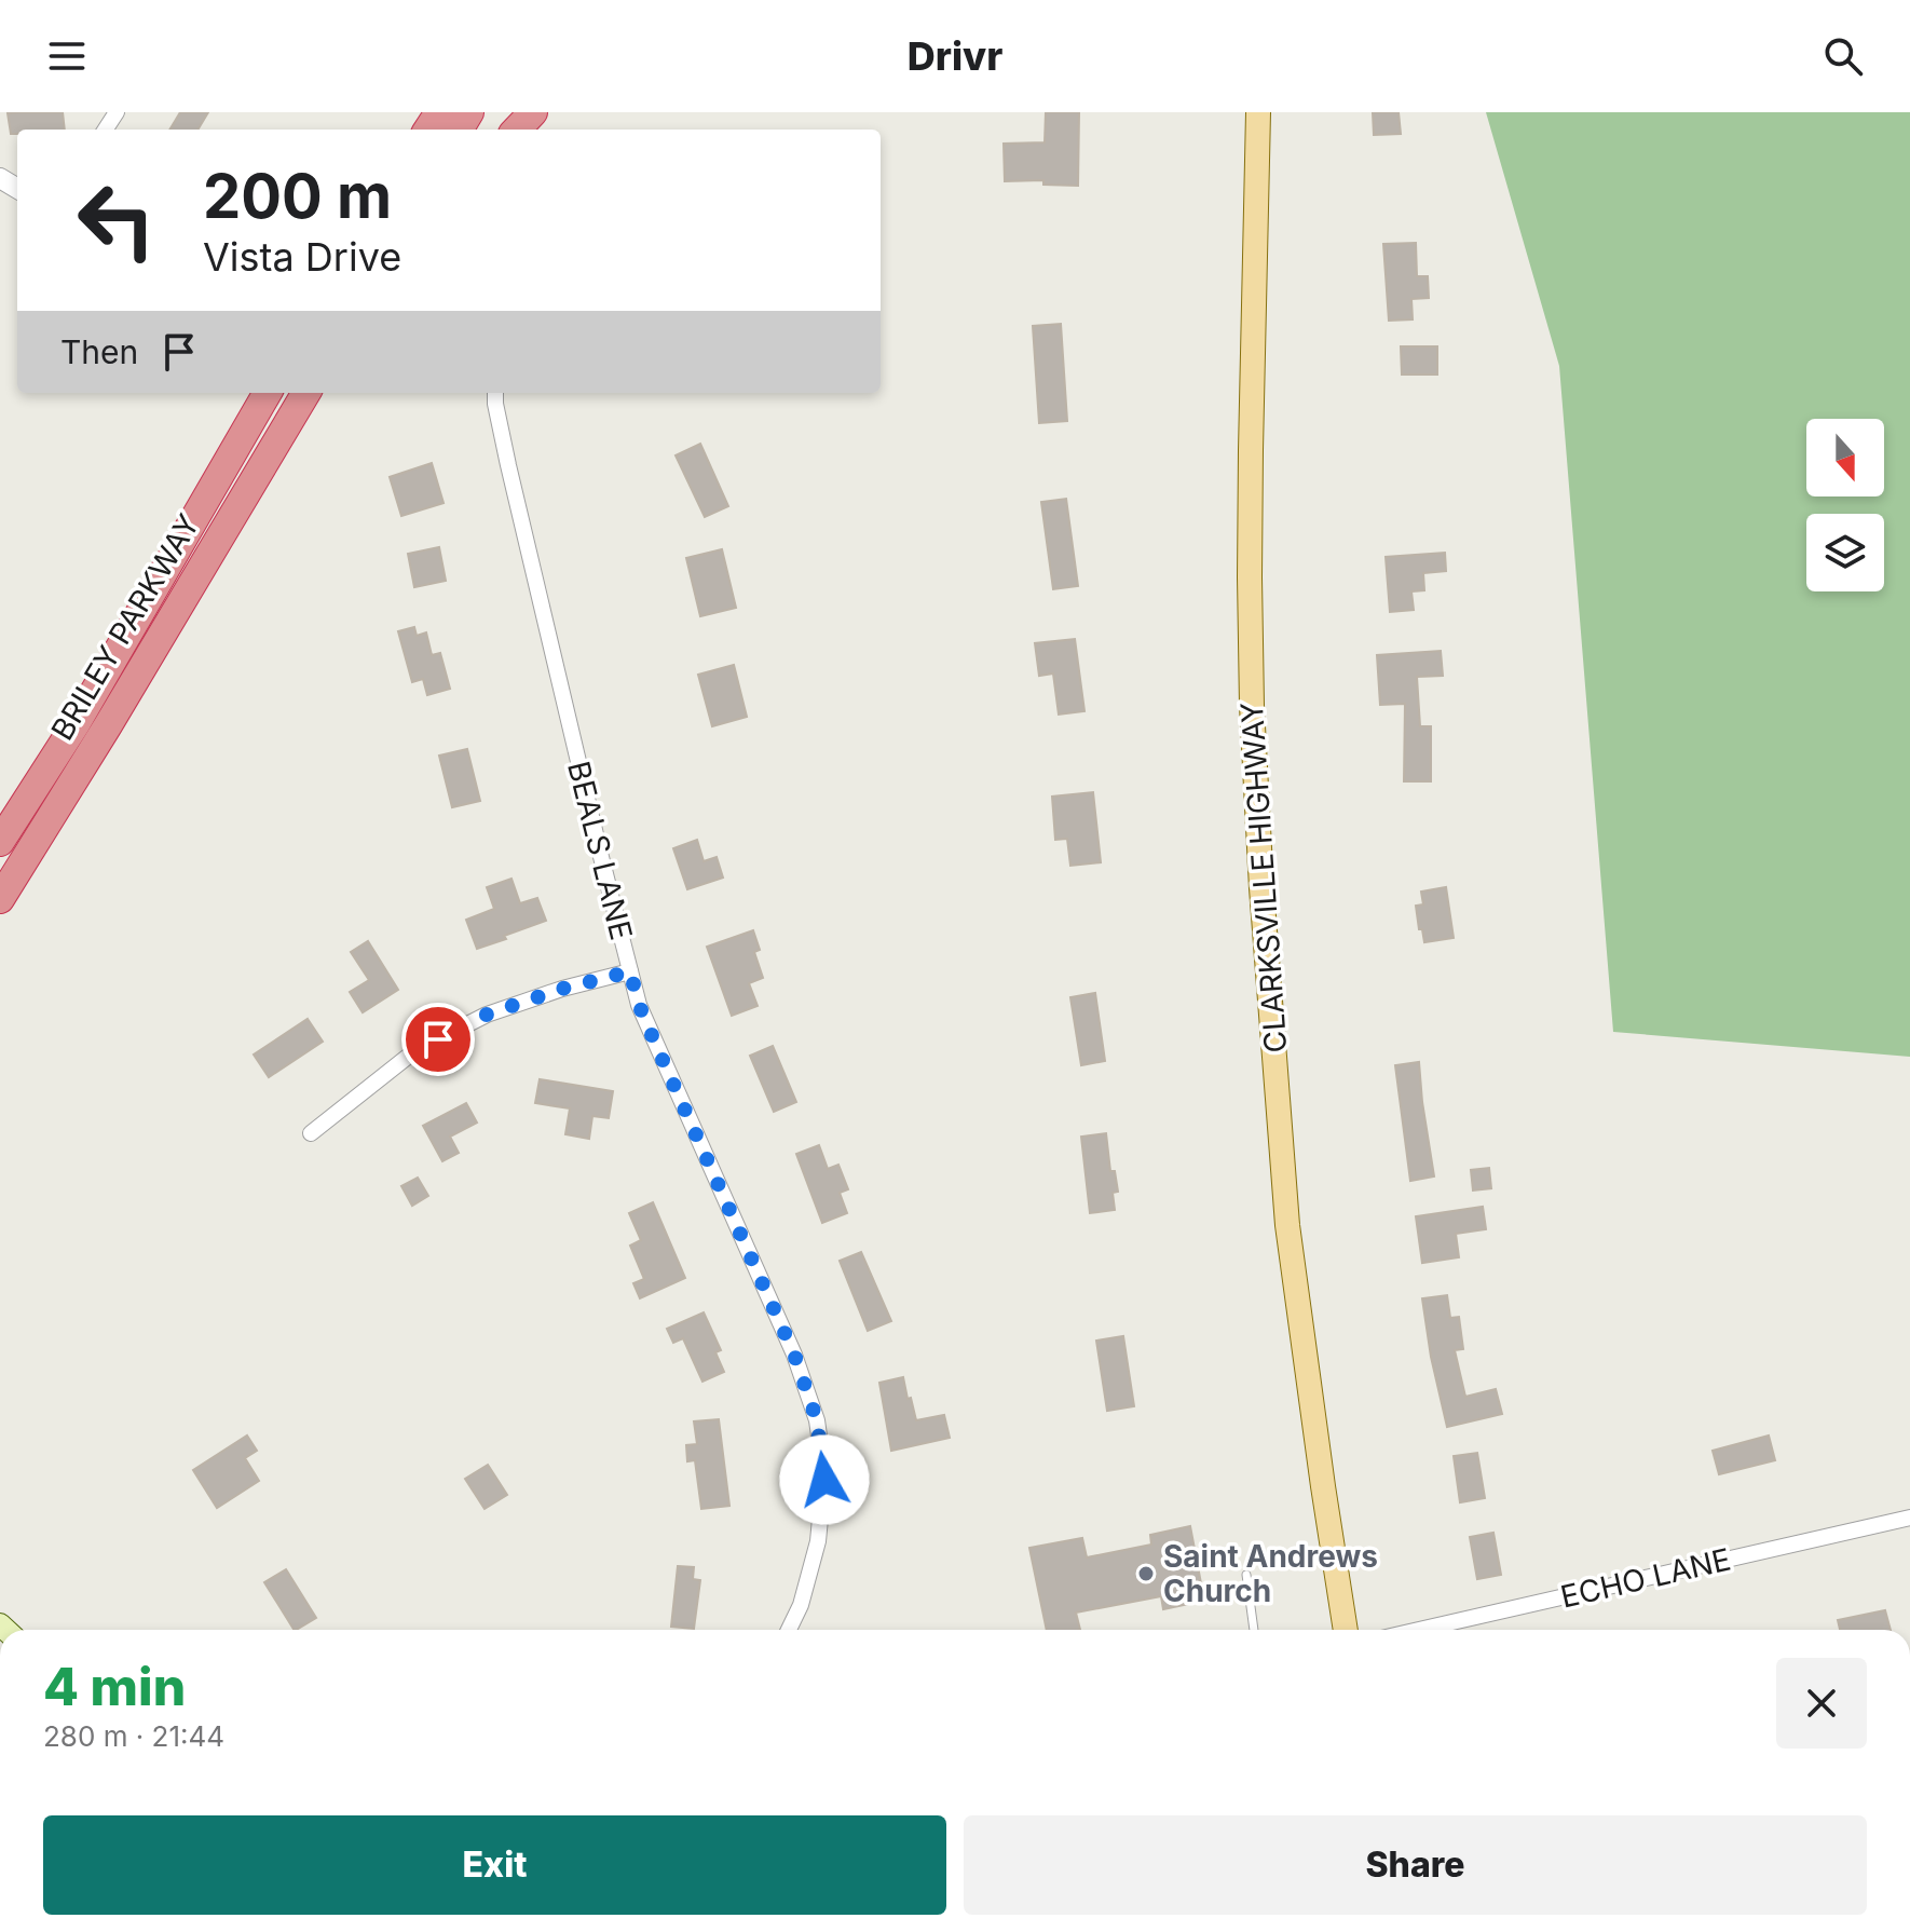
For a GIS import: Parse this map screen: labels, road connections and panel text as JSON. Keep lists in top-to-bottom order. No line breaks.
{"streets":{"highway":["BRILEY PARKWAY"],"main road":["CLARKSVILLE HIGHWAY"],"street":["BEALS LANE","ECHO LANE"]},"places":["Saint Andrews Church"],"north":"bottom","page":{"header":"Drivr","turn":["200 m","Vista Drive"],"then":"Then","heading":["4 min","280 m · 21:44"],"buttons":["Exit","Share"]}}
